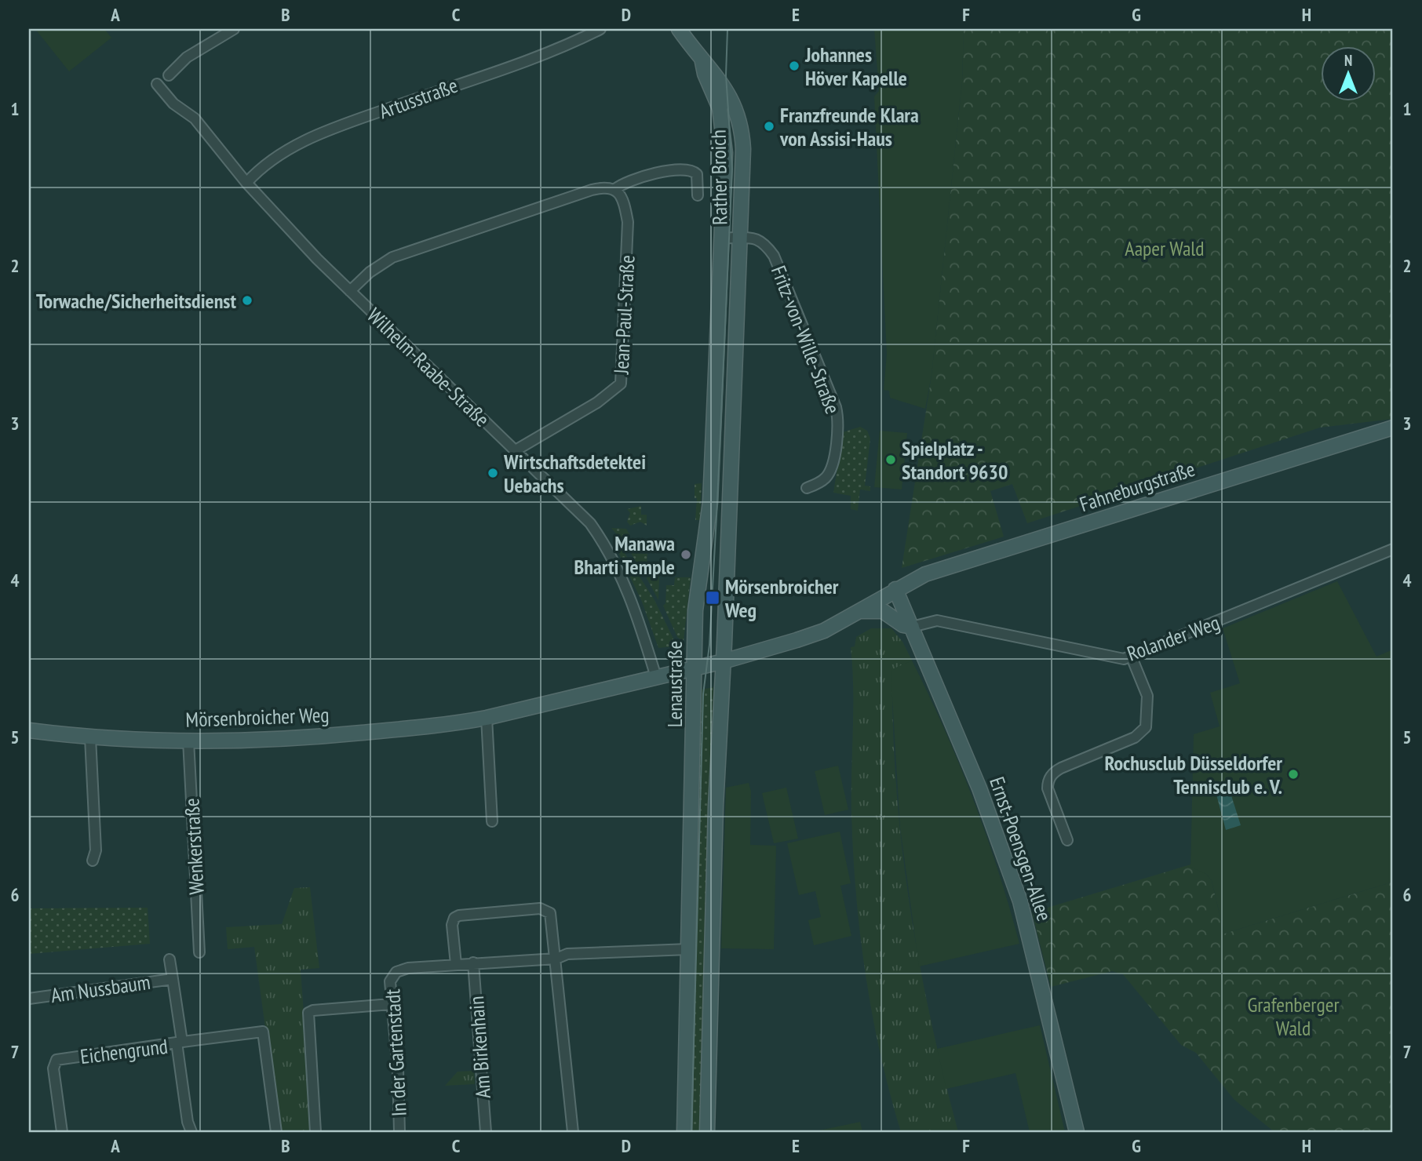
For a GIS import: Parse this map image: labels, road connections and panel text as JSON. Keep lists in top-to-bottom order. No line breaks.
{"streets":{"main road":["Rather Broich","Fahneburgstraße","Lenaustraße","Mörsenbroicher Weg","Ernst-Poensgen-Allee"],"street":["Artusstraße","Jean-Paul-Straße","Fritz-von-Wille-Straße","Wilhelm-Raabe-Straße","Rolander Weg","Wenkerstraße","Am Nussbaum","Am Birkenhain","Eichengrund","In der Gartenstadt"]},"crossings":[["Artusstraße","Wilhelm-Raabe-Straße"],["Rather Broich","Fritz-von-Wille-Straße"],["Rather Broich","Lenaustraße"],["Jean-Paul-Straße","Wilhelm-Raabe-Straße"],["Fritz-von-Wille-Straße","Lenaustraße"],["Wilhelm-Raabe-Straße","Mörsenbroicher Weg"],["Fahneburgstraße","Mörsenbroicher Weg"],["Fahneburgstraße","Ernst-Poensgen-Allee"],["Rolander Weg","Ernst-Poensgen-Allee"],["Lenaustraße","Mörsenbroicher Weg"],["Lenaustraße","In der Gartenstadt"],["Mörsenbroicher Weg","Wenkerstraße"],["Mörsenbroicher Weg","Ernst-Poensgen-Allee"],["Am Nussbaum","Eichengrund"],["Am Birkenhain","In der Gartenstadt"]],"parks":["Aaper Wald","Grafenberger Wald"],"places":{"other":["Johannes Höver Kapelle","Franzfreunde Klara von Assisi-Haus","Torwache/Sicherheitsdienst","Spielplatz - Standort 9630","Wirtschaftsdetektei Uebachs","Manawa Bharti Temple","Rochusclub Düsseldorfer Tennisclub e. V."],"transit":["Mörsenbroicher Weg"]},"north":"top","grid":{"columns":["A","B","C","D","E","F","G","H"],"rows":["1","2","3","4","5","6","7"]}}
